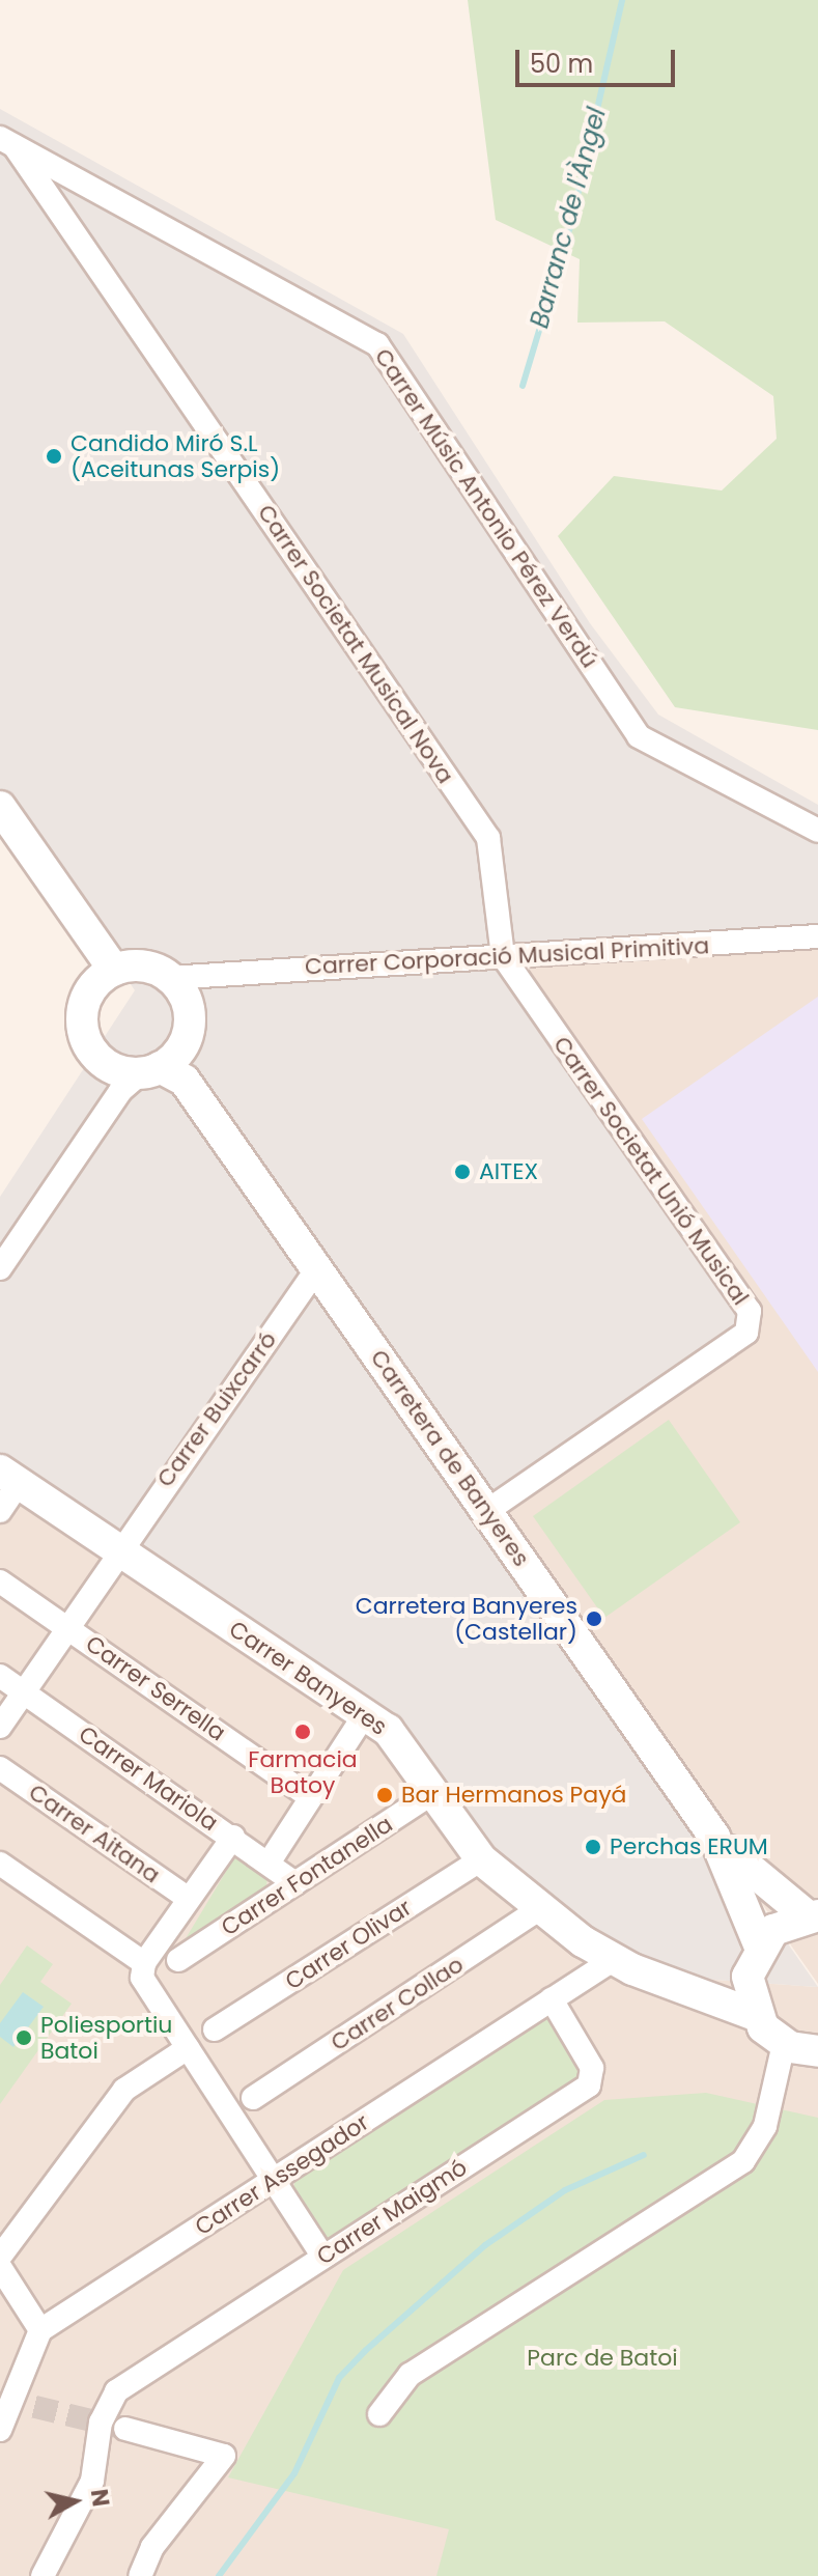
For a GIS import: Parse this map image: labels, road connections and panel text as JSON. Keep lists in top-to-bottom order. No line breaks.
{"streets":{"main road":["Carretera de Banyeres","Carrer Banyeres"],"street":["Carrer Músic Antonio Pérez Verdú","Carrer Societat Musical Nova","Carrer Corporació Musical Primitiva","Carrer Societat Unió Musical","Carrer Buixcarró","Carrer Serrella","Carrer Mariola","Carrer Aitana","Carrer Fontanella","Carrer Olivar","Carrer Collao","Carrer Assegador","Carrer Maigmó"]},"crossings":[["Carrer Músic Antonio Pérez Verdú","Carrer Societat Musical Nova"],["Carrer Societat Musical Nova","Carrer Corporació Musical Primitiva"],["Carrer Societat Musical Nova","Carrer Societat Unió Musical"],["Carrer Corporació Musical Primitiva","Carrer Societat Unió Musical"],["Carrer Corporació Musical Primitiva","Carretera de Banyeres"],["Carrer Societat Unió Musical","Carretera de Banyeres"],["Carrer Buixcarró","Carretera de Banyeres"],["Carrer Buixcarró","Carrer Banyeres"],["Carrer Buixcarró","Carrer Serrella"],["Carrer Buixcarró","Carrer Mariola"],["Carretera de Banyeres","Carrer Banyeres"],["Carrer Banyeres","Carrer Fontanella"],["Carrer Banyeres","Carrer Olivar"],["Carrer Banyeres","Carrer Collao"],["Carrer Banyeres","Carrer Assegador"],["Carrer Mariola","Carrer Fontanella"],["Carrer Aitana","Carrer Fontanella"],["Carrer Assegador","Carrer Maigmó"]],"water":["Barranc de l'Àngel"],"parks":["Parc de Batoi"],"places":["Candido Miró S.L (Aceitunas Serpis)","AITEX","Carretera Banyeres (Castellar)","Farmacia Batoy","Bar Hermanos Payá","Perchas ERUM","Poliesportiu Batoi"],"scale_bar":"50 m","north":"right"}
